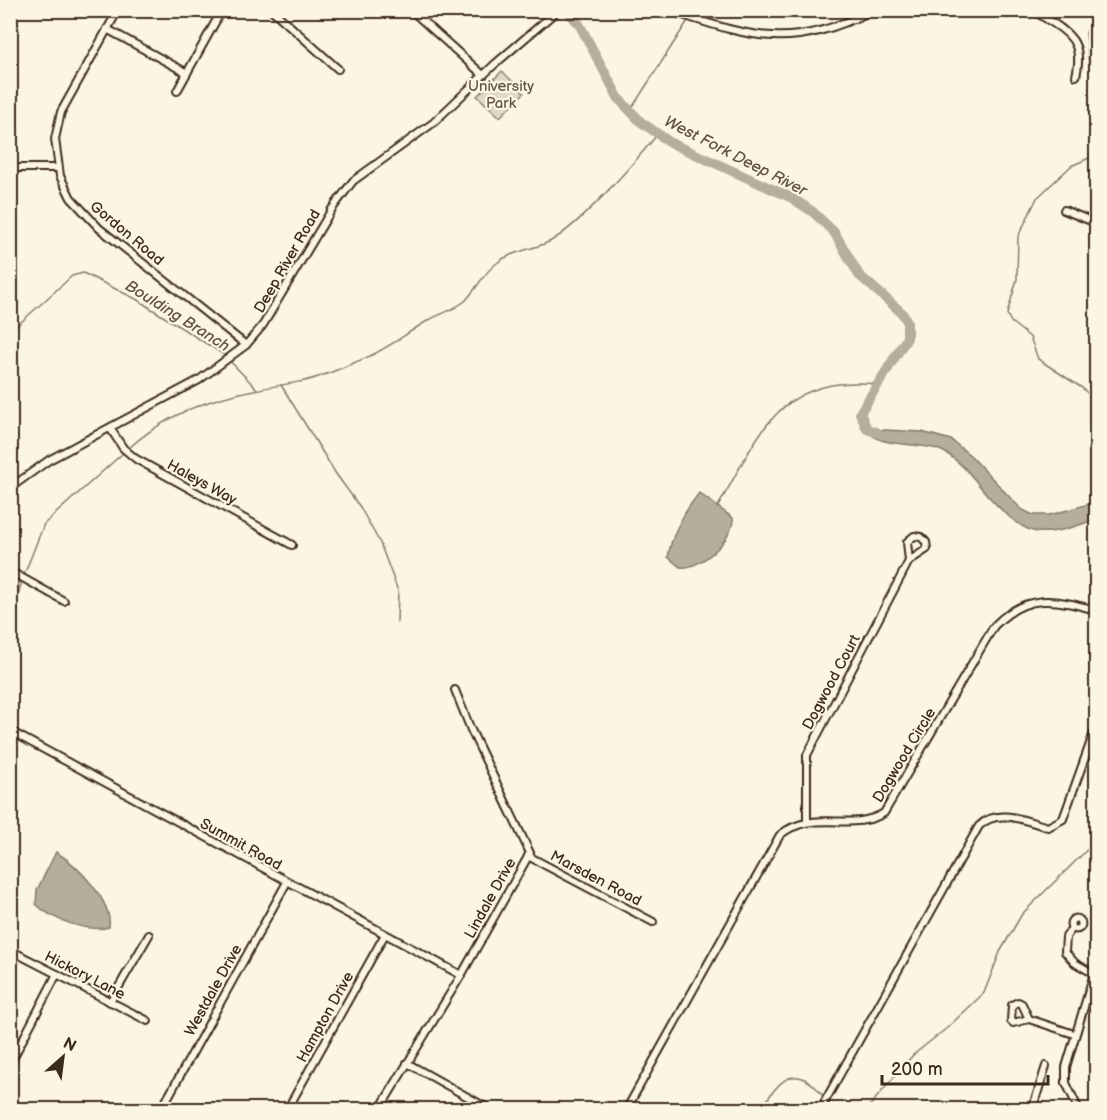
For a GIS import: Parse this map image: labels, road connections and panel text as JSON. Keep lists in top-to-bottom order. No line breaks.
{"streets":{"street":["Gordon Road","Deep River Road","Haleys Way","Dogwood Court","Dogwood Circle","Summit Road","Marsden Road","Lindale Drive","Hickory Lane","Westdale Drive","Hampton Drive"]},"crossings":[["Gordon Road","Deep River Road"],["Deep River Road","Haleys Way"],["Dogwood Court","Dogwood Circle"],["Summit Road","Lindale Drive"],["Summit Road","Westdale Drive"],["Summit Road","Hampton Drive"],["Marsden Road","Lindale Drive"]],"water":["West Fork Deep River","Boulding Branch"],"parks":["University Park"],"scale_bar":"200 m","north":"top right"}
